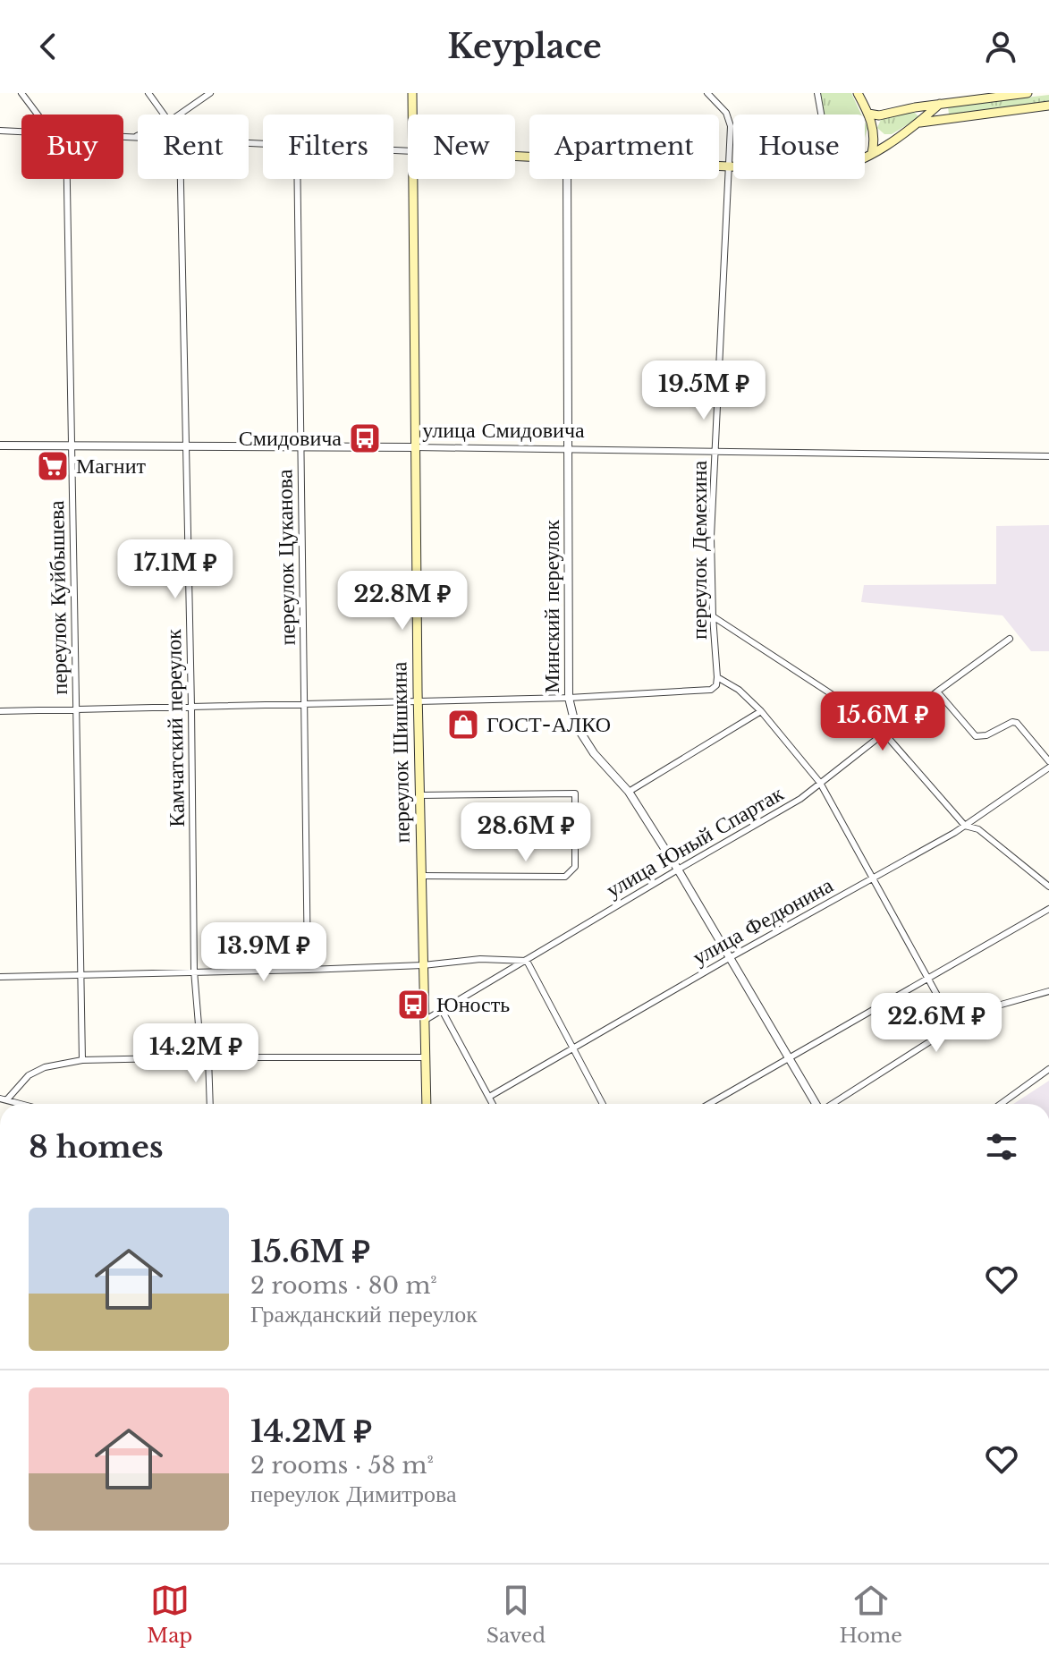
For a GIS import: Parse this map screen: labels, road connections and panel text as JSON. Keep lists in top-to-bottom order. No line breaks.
{"streets":{"main road":["переулок Шишкина"],"street":["улица Смидовича","переулок Демехина","переулок Цуканова","переулок Куйбышева","Минский переулок","Камчатский переулок","улица Юный Спартак","улица Федюнина"]},"crossings":[["улица Смидовича","переулок Демехина"],["улица Смидовича","переулок Цуканова"],["улица Смидовича","переулок Куйбышева"],["улица Смидовича","Минский переулок"],["улица Смидовича","Камчатский переулок"],["улица Смидовича","переулок Шишкина"],["Минский переулок","улица Юный Спартак"],["Минский переулок","улица Федюнина"],["переулок Шишкина","улица Юный Спартак"]],"places":{"bus stop":["Смидовича","Юность"],"supermarket":["Магнит"],"shop":["ГОСТ-АЛКО"]},"page":{"header":"Keyplace","chip":["Buy","Rent","Filters","New","Apartment","House"],"price":["19.5M ₽","17.1M ₽","22.8M ₽","15.6M ₽","28.6M ₽","13.9M ₽","22.6M ₽","14.2M ₽"],"heading":"8 homes","list":[{"name":"15.6M ₽","note":"2 rooms · 80 m² · Гражданский переулок"},{"name":"14.2M ₽","note":"2 rooms · 58 m² · переулок Димитрова"}],"tabs":["Map","Saved","Home"]}}
